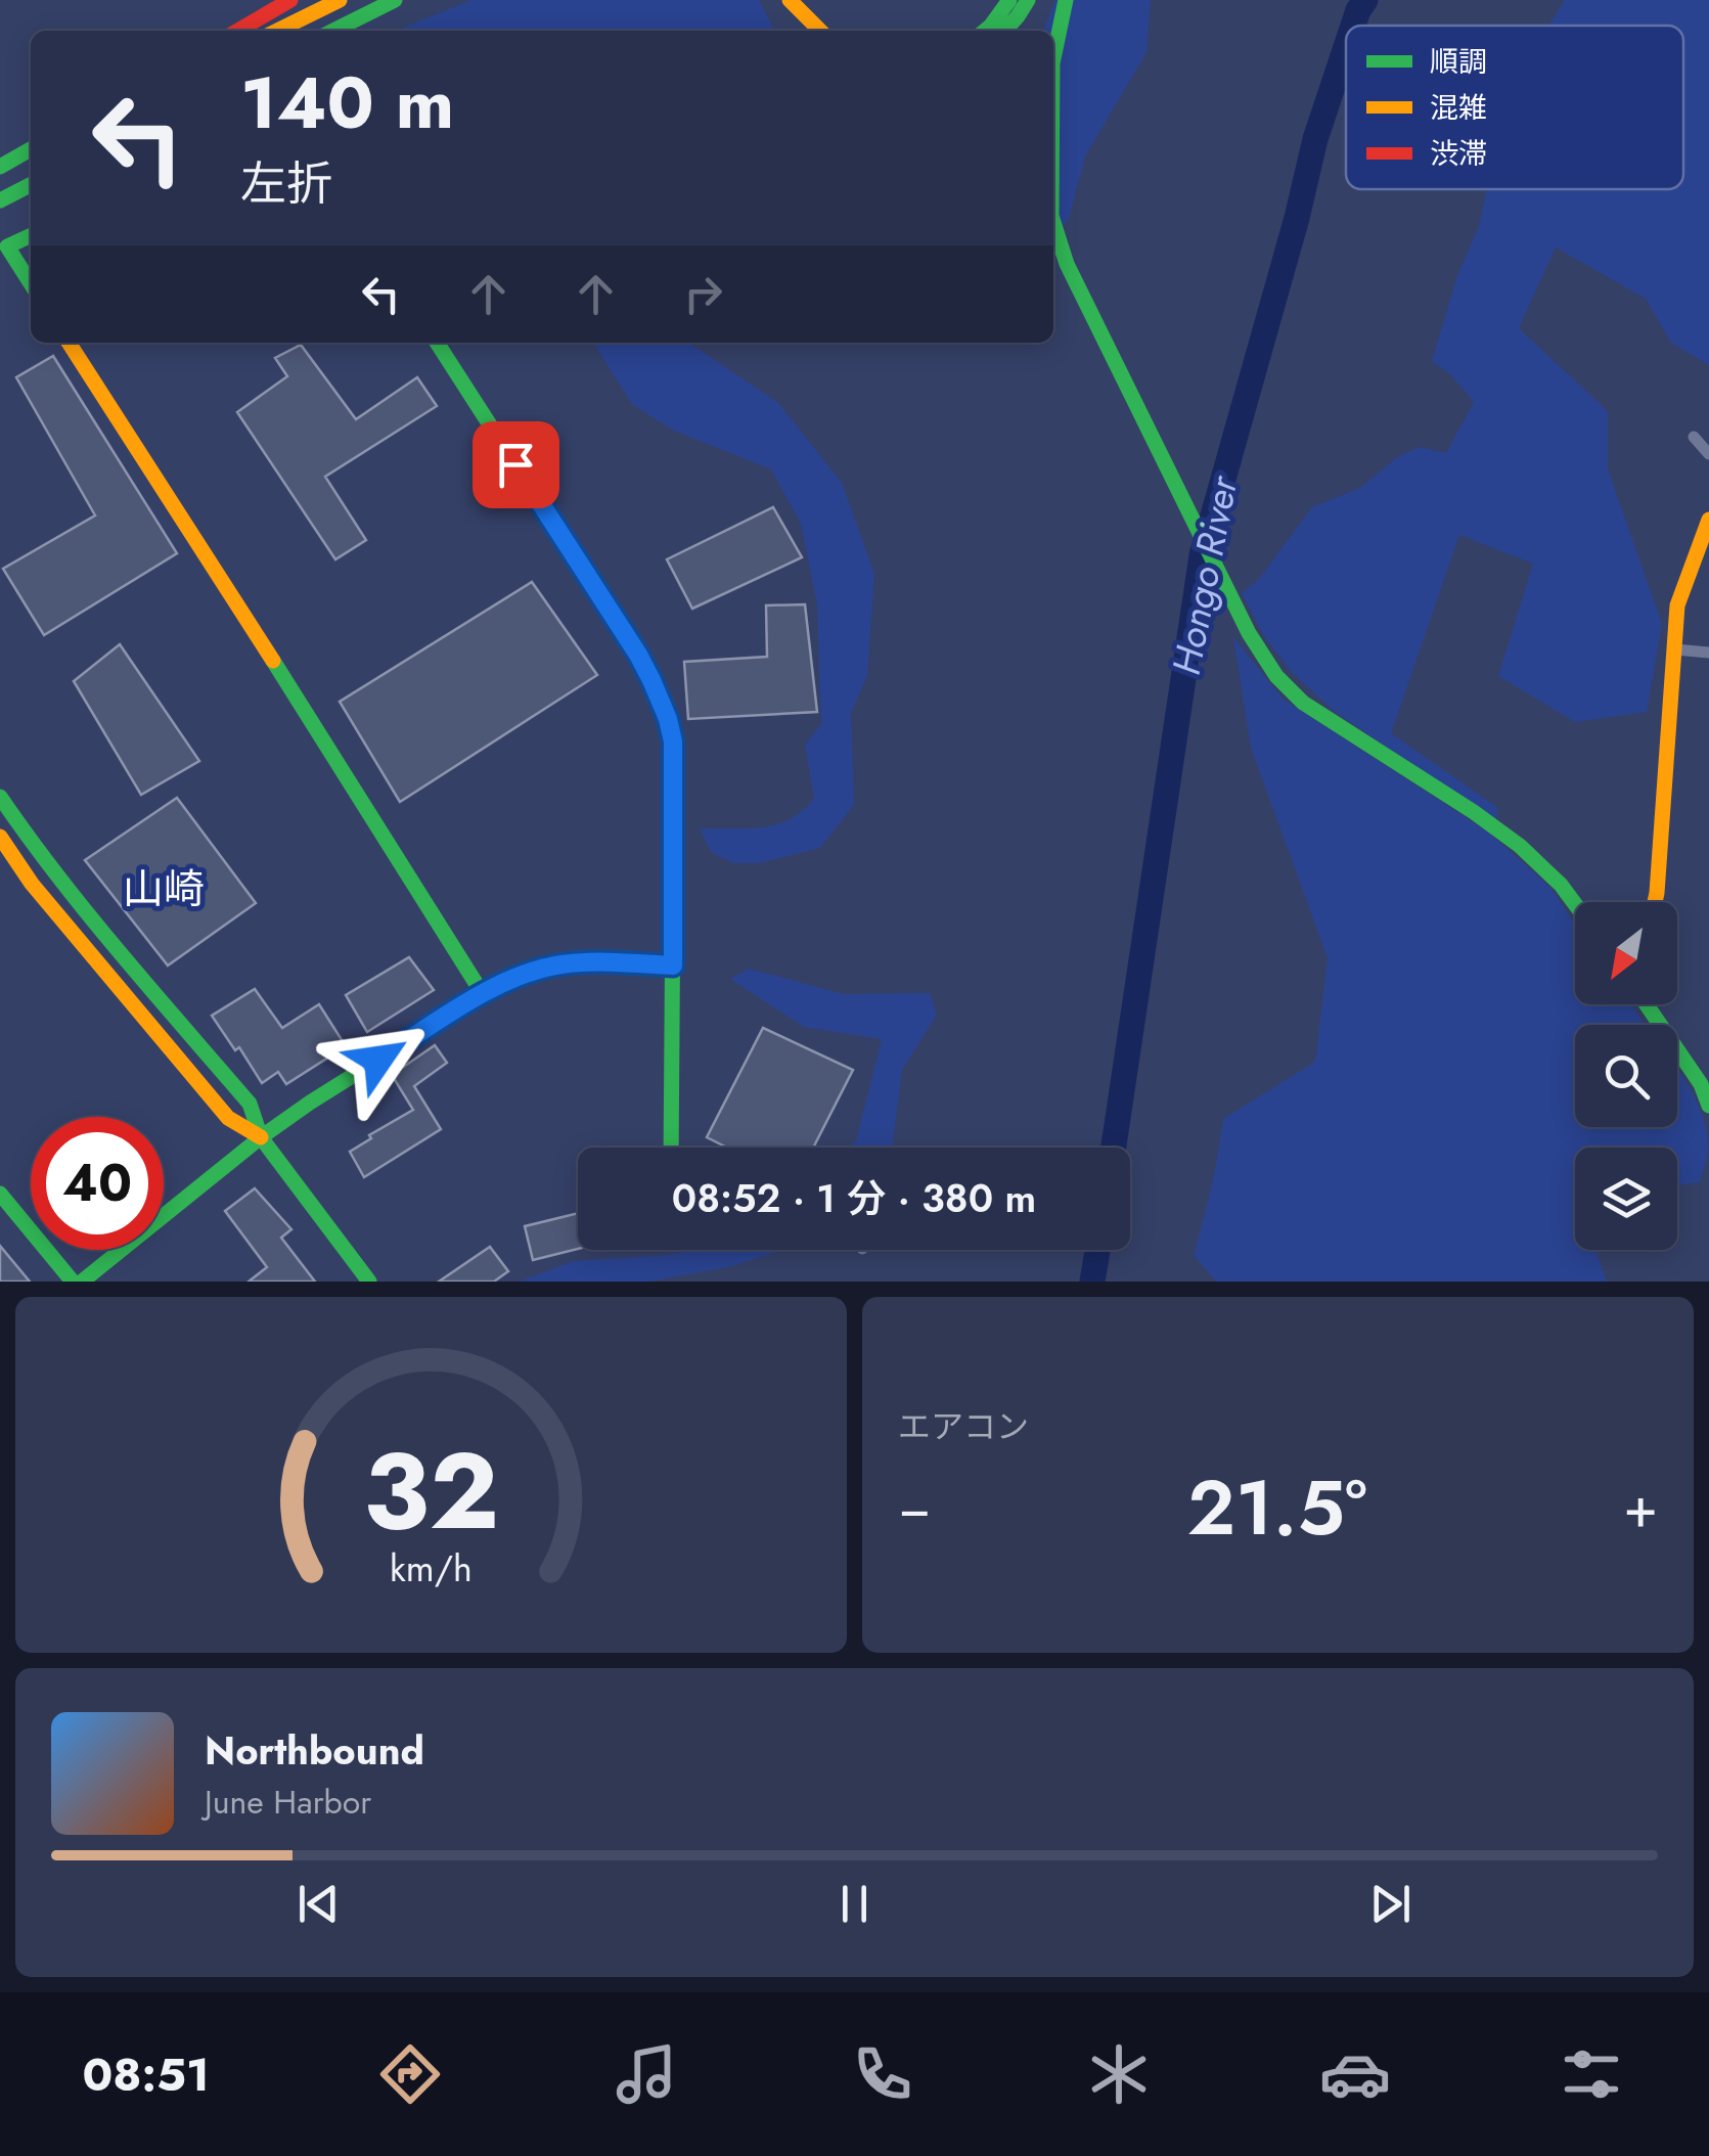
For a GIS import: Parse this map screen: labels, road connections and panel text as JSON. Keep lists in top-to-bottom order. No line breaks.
{"districts":["山崎"],"water":["Hongo River"],"legend":["順調","混雑","渋滞"],"north":"bottom left","page":{"turn":["140 m","左折"],"limit":"40","trip":"08:52 · 1 分 · 380 m","tile":"エアコン","heat":["−","21.5°","+"],"song":["Northbound","June Harbor"],"tabs":"08:51","gauge":["32","km/h"]}}
